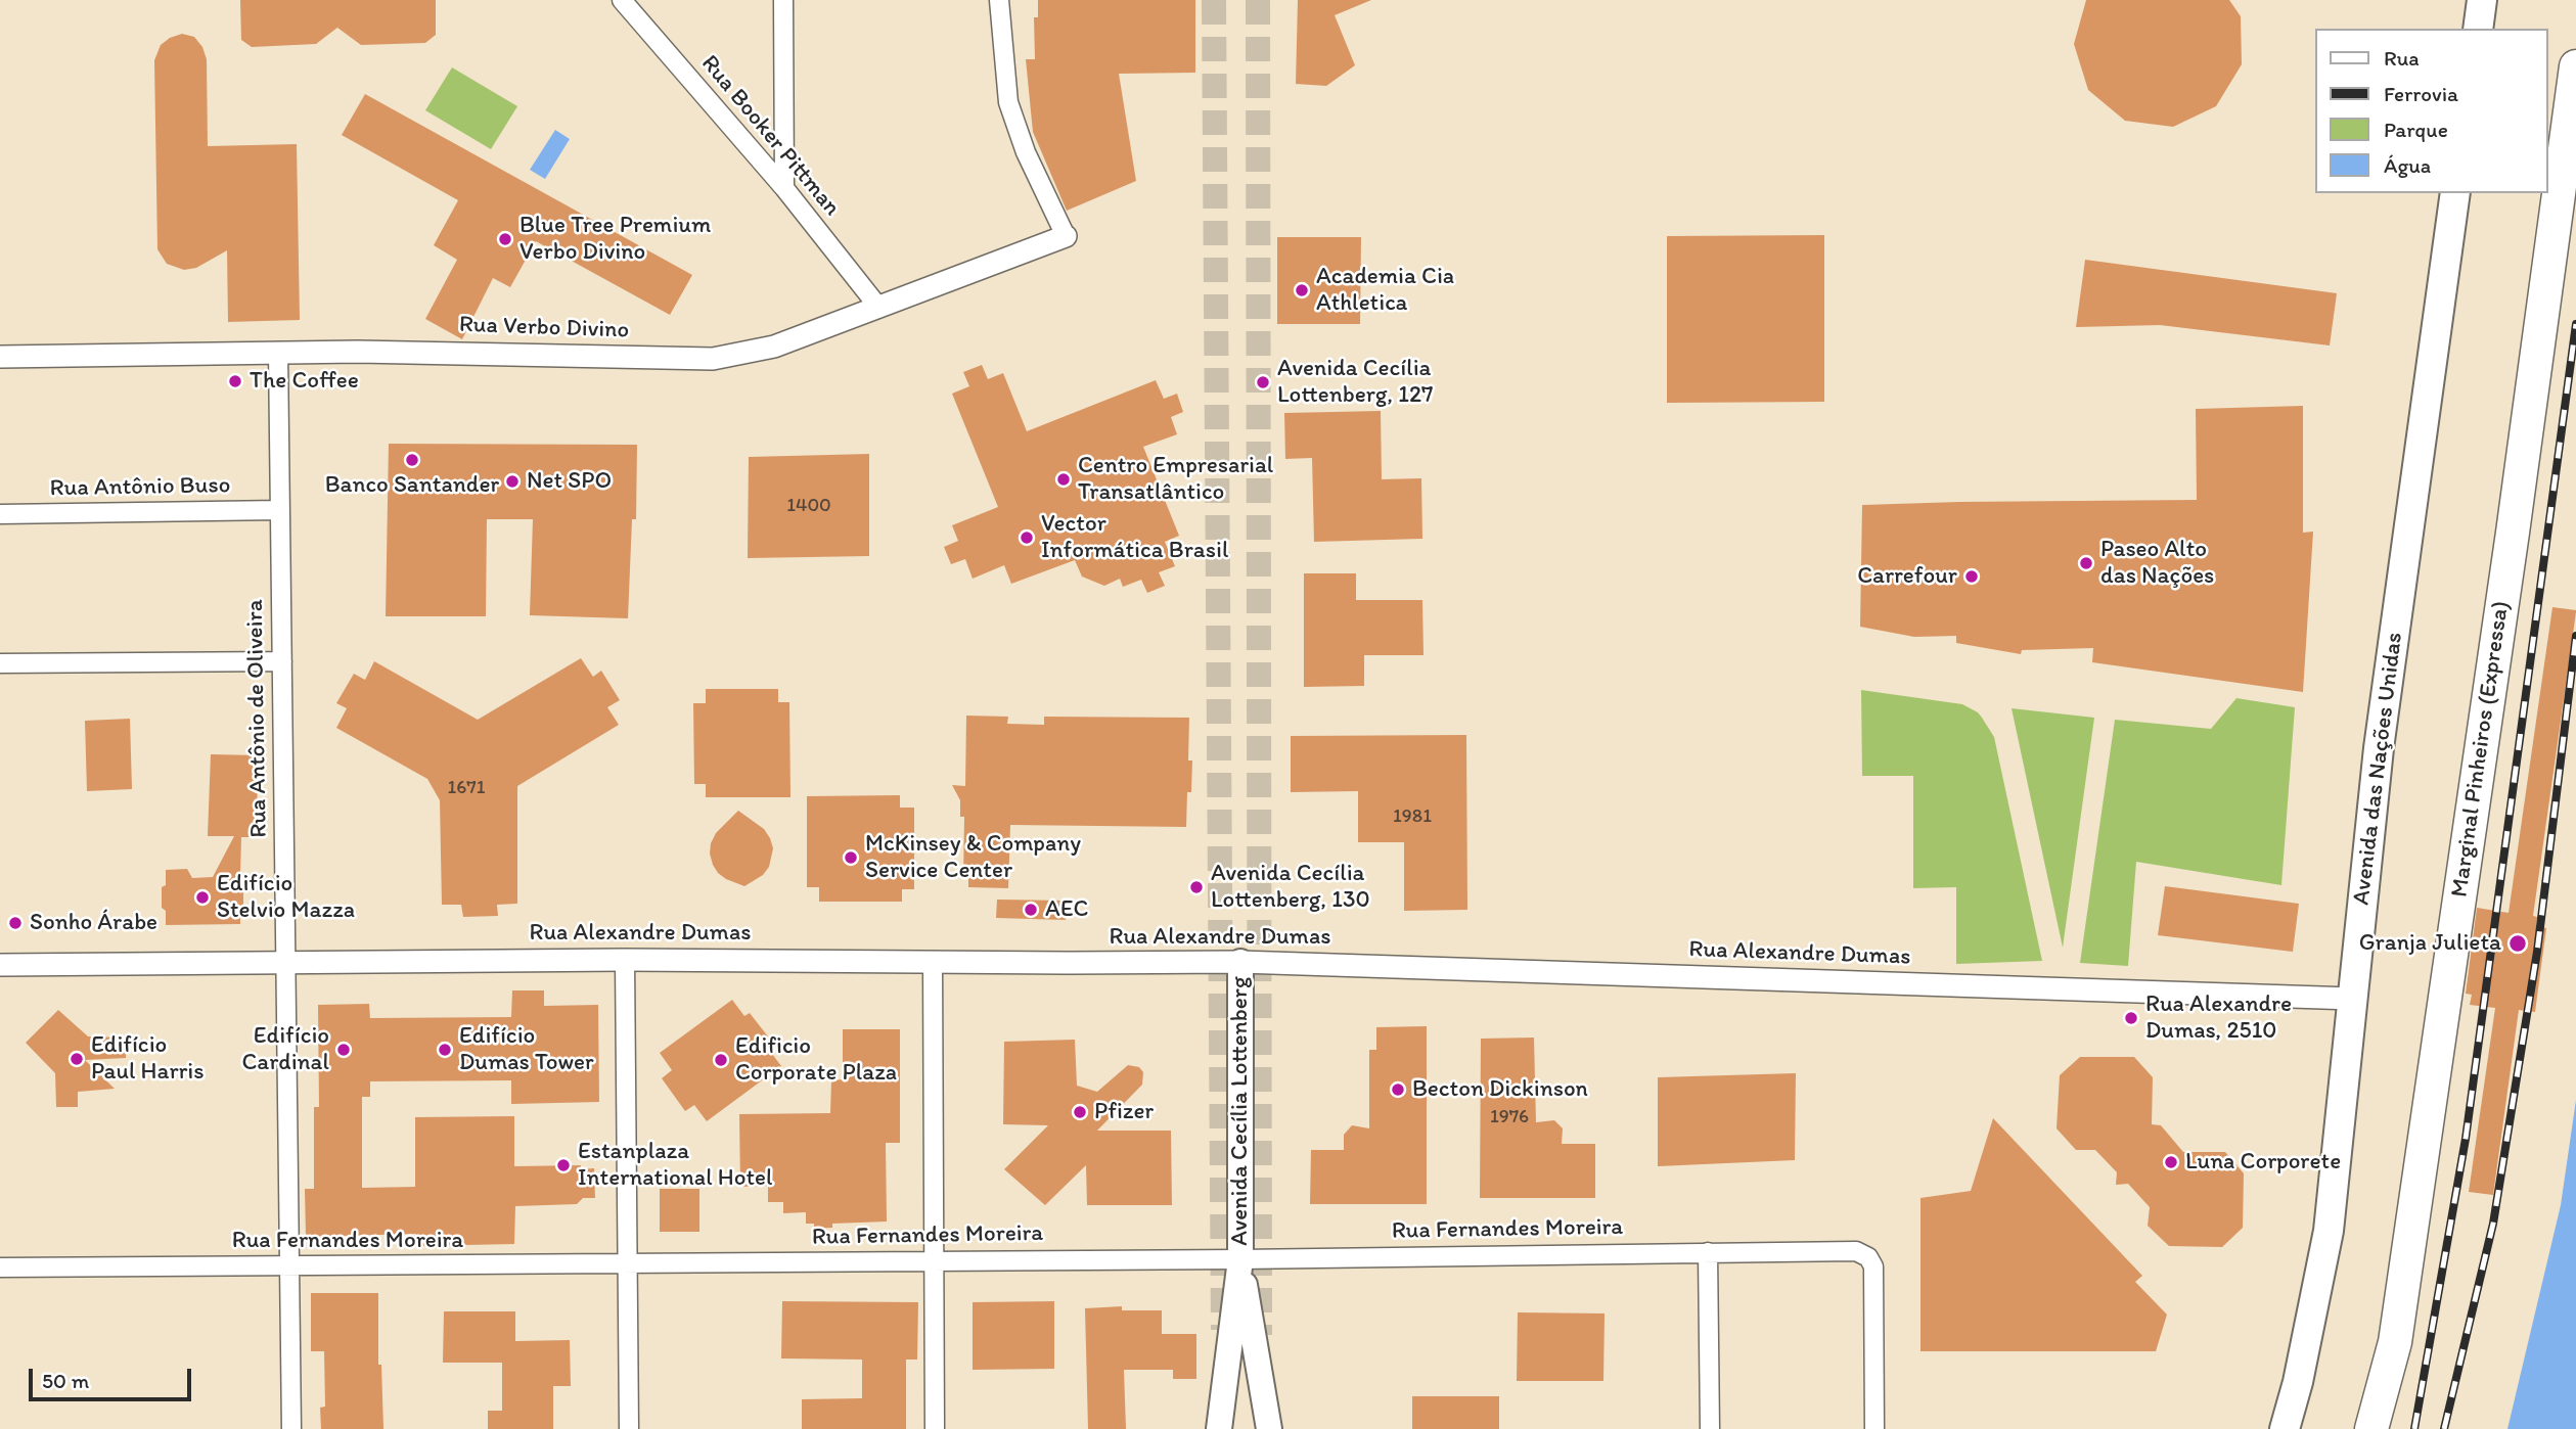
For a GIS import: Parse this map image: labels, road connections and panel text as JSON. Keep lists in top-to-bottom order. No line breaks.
{"streets":{"highway":["Marginal Pinheiros (Expressa)","Avenida das Nações Unidas"],"main road":["Avenida Cecília Lottenberg"],"street":["Rua Booker Pittman","Rua Verbo Divino","Rua Antônio Buso","Rua Antônio de Oliveira","Rua Alexandre Dumas","Rua Fernandes Moreira"]},"crossings":[["Rua Booker Pittman","Rua Verbo Divino"],["Rua Verbo Divino","Rua Antônio de Oliveira"],["Rua Antônio Buso","Rua Antônio de Oliveira"],["Rua Antônio de Oliveira","Rua Alexandre Dumas"],["Rua Antônio de Oliveira","Rua Fernandes Moreira"],["Avenida das Nações Unidas","Rua Alexandre Dumas"],["Rua Alexandre Dumas","Avenida Cecília Lottenberg"],["Avenida Cecília Lottenberg","Rua Fernandes Moreira"]],"places":["Blue Tree Premium Verbo Divino","Academia Cia Athletica","The Coffee","Avenida Cecília Lottenberg, 127","Banco Santander","Centro Empresarial Transatlântico","Net SPO","Vector Informática Brasil","Paseo Alto das Nações","Carrefour","McKinsey & Company Service Center","Avenida Cecília Lottenberg, 130","Edifício Stelvio Mazza","AEC","Sonho Árabe","Granja Julieta","Rua Alexandre Dumas, 2510","Edifício Cardinal","Edifício Dumas Tower","Edifício Paul Harris","Edificio Corporate Plaza","Becton Dickinson","Pfizer","Luna Corporete","Estanplaza International Hotel"],"house_numbers":["1400","1671","1981","1976"],"legend":["Rua","Ferrovia","Parque","Água"],"scale_bar":"50 m"}
